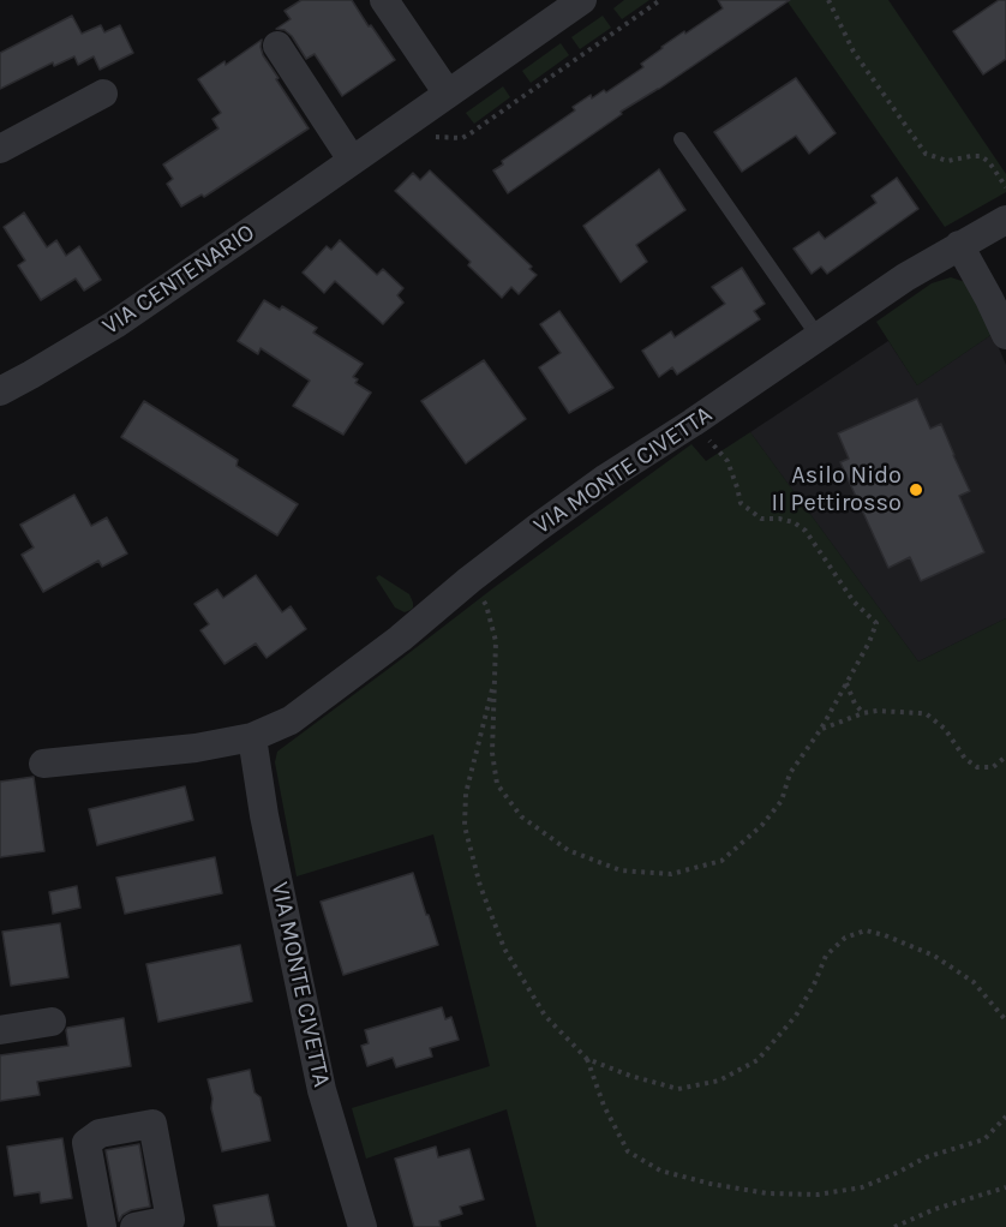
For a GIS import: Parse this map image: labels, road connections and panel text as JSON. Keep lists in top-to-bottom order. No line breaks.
{"streets":{"street":["VIA CENTENARIO","VIA MONTE CIVETTA"]},"places":["Asilo Nido Il Pettirosso"]}
